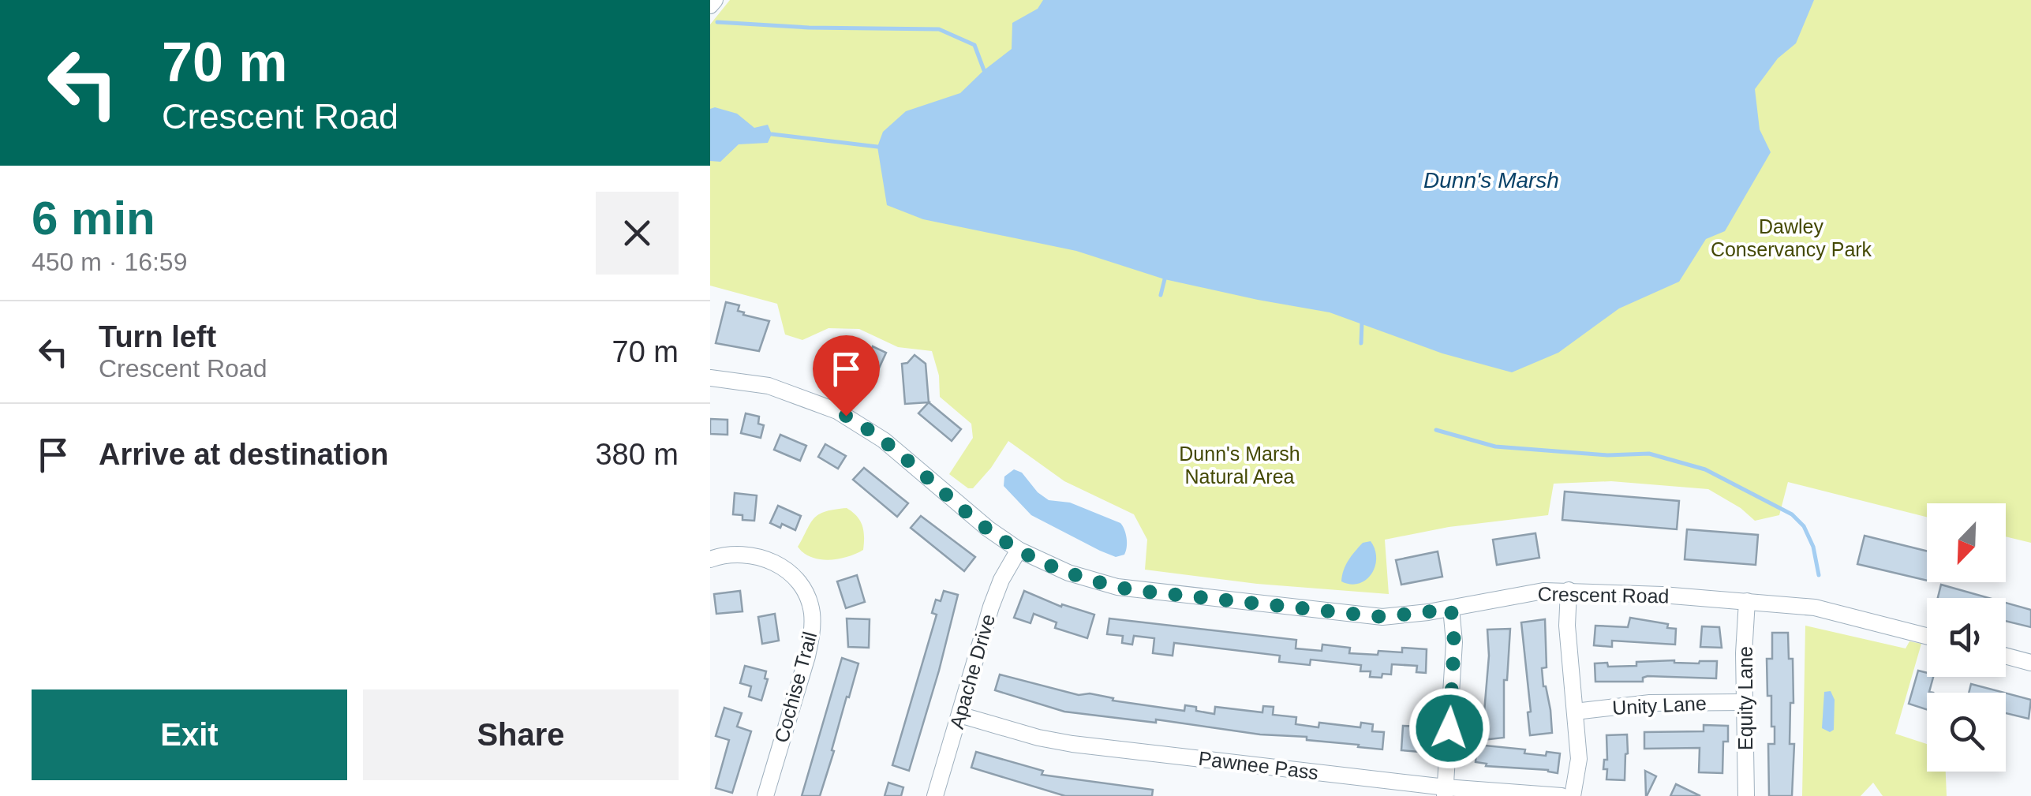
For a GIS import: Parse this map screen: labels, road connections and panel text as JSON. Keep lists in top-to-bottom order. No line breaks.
{"streets":{"street":["Crescent Road","Apache Drive","Cochise Trail","Equity Lane","Unity Lane","Pawnee Pass"]},"crossings":[["Crescent Road","Apache Drive"],["Crescent Road","Equity Lane"],["Apache Drive","Pawnee Pass"],["Equity Lane","Unity Lane"]],"water":["Dunn's Marsh"],"parks":["Dawley Conservancy Park","Dunn's Marsh Natural Area"],"north":"bottom left","page":{"turn":["70 m","Crescent Road"],"heading":["6 min","450 m · 16:59"],"list":[{"name":"Turn left","note":"Crescent Road","value":"70 m"},{"name":"Arrive at destination","value":"380 m"}],"buttons":["Exit","Share"]}}
